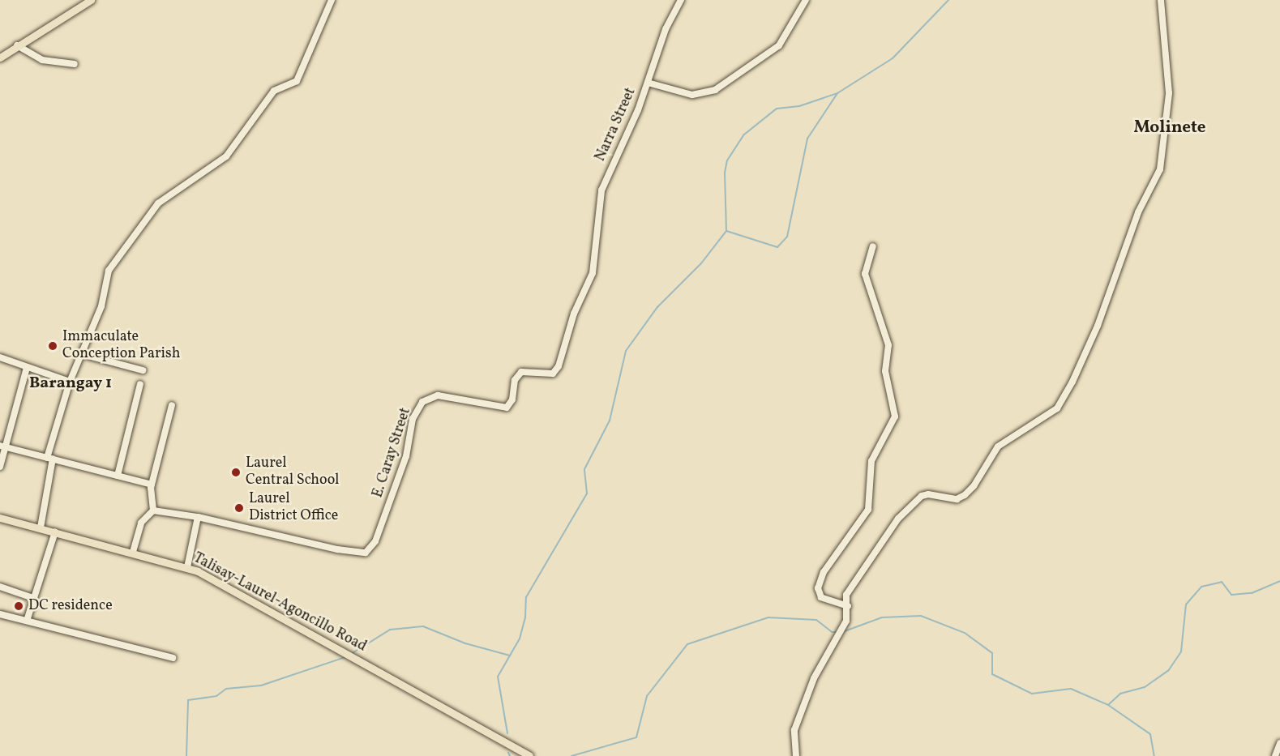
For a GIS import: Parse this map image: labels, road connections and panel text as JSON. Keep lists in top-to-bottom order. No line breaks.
{"streets":{"main road":["Talisay-Laurel-Agoncillo Road"],"street":["Narra Street","E. Caray Street"]},"crossings":[["Narra Street","E. Caray Street"]],"districts":["Molinete","Barangay 1"],"places":["Immaculate Conception Parish","Laurel Central School","Laurel District Office","DC residence"]}
